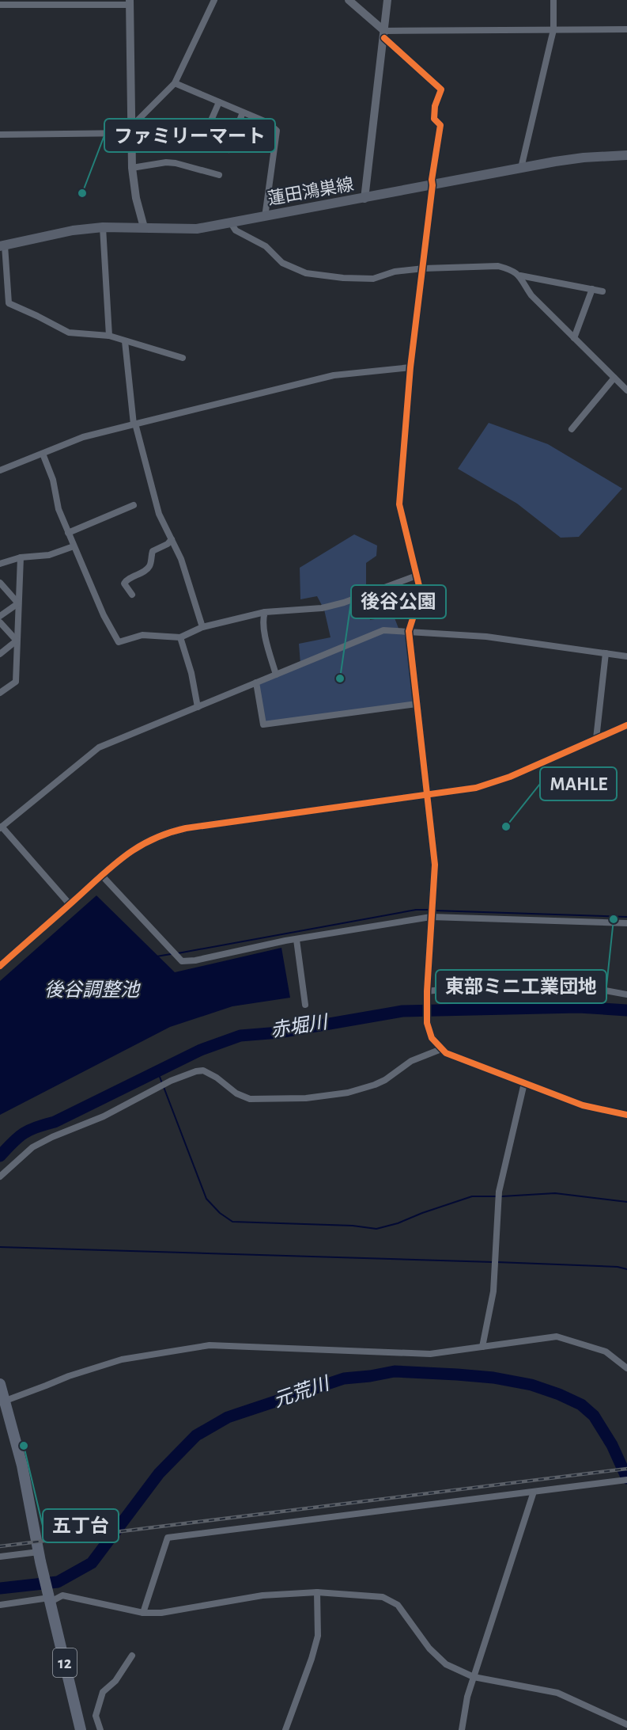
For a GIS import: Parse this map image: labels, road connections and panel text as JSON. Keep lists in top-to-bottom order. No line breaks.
{"streets":{"main road":["蓮田鴻巣線","12"]},"water":["後谷調整池","赤堀川","元荒川"],"places":["ファミリーマート","後谷公園","MAHLE","東部ミニ工業団地","五丁台"]}
